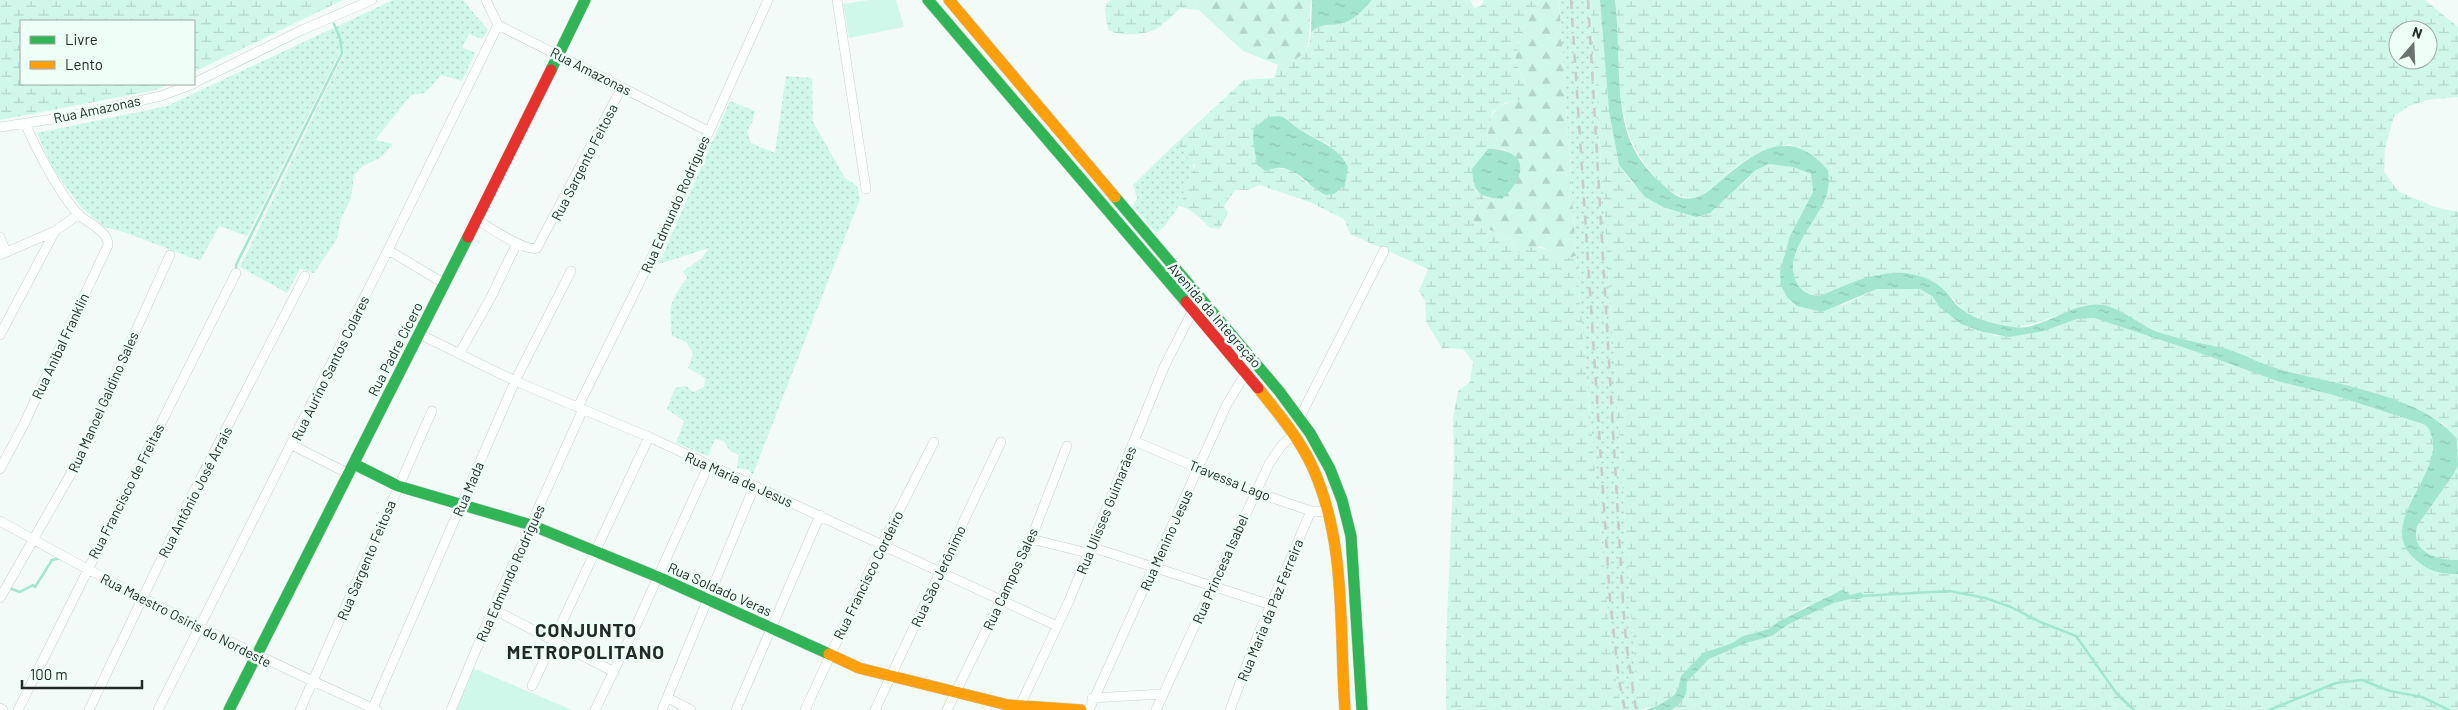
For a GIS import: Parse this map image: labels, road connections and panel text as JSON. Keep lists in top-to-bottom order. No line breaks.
{"streets":{"main road":["Avenida da Integração","Rua Padre Cícero","Rua Soldado Veras"],"street":["Rua Amazonas","Rua Sargento Feitosa","Rua Edmundo Rodrigues","Rua Anibal Franklin","Rua Aurino Santos Colares","Rua Manoel Galdino Sales","Rua Maria de Jesus","Travessa Lago","Rua Mada","Rua Francisco de Freitas","Rua Antônio José Arrais","Rua Ulisses Guimarães","Rua Menino Jesus","Rua Princesa Isabel","Rua Francisco Cordeiro","Rua São Jerônimo","Rua Campos Sales","Rua Maria da Paz Ferreira","Rua Maestro Osiris do Nordeste"]},"crossings":[["Rua Amazonas","Rua Sargento Feitosa"],["Rua Amazonas","Rua Edmundo Rodrigues"],["Rua Amazonas","Rua Padre Cícero"],["Rua Amazonas","Rua Aurino Santos Colares"],["Rua Sargento Feitosa","Rua Soldado Veras"],["Rua Sargento Feitosa","Rua Maestro Osiris do Nordeste"],["Rua Edmundo Rodrigues","Rua Maria de Jesus"],["Rua Edmundo Rodrigues","Rua Soldado Veras"],["Avenida da Integração","Travessa Lago"],["Avenida da Integração","Rua Ulisses Guimarães"],["Avenida da Integração","Rua Menino Jesus"],["Avenida da Integração","Rua Princesa Isabel"],["Rua Padre Cícero","Rua Maria de Jesus"],["Rua Padre Cícero","Rua Soldado Veras"],["Rua Padre Cícero","Rua Maestro Osiris do Nordeste"],["Rua Aurino Santos Colares","Rua Maestro Osiris do Nordeste"],["Rua Manoel Galdino Sales","Rua Maestro Osiris do Nordeste"],["Rua Maria de Jesus","Rua Mada"],["Rua Maria de Jesus","Rua Ulisses Guimarães"],["Rua Maria de Jesus","Rua Francisco Cordeiro"],["Rua Maria de Jesus","Rua São Jerônimo"],["Rua Maria de Jesus","Rua Campos Sales"],["Travessa Lago","Rua Ulisses Guimarães"],["Travessa Lago","Rua Menino Jesus"],["Travessa Lago","Rua Princesa Isabel"],["Travessa Lago","Rua Maria da Paz Ferreira"],["Rua Mada","Rua Soldado Veras"],["Rua Mada","Rua Maestro Osiris do Nordeste"],["Rua Francisco de Freitas","Rua Maestro Osiris do Nordeste"],["Rua Antônio José Arrais","Rua Maestro Osiris do Nordeste"],["Rua Ulisses Guimarães","Rua Soldado Veras"],["Rua Francisco Cordeiro","Rua Soldado Veras"],["Rua São Jerônimo","Rua Soldado Veras"],["Rua Campos Sales","Rua Soldado Veras"]],"districts":["CONJUNTO METROPOLITANO"],"legend":["Livre","Lento"],"scale_bar":"100 m","north":"top"}
